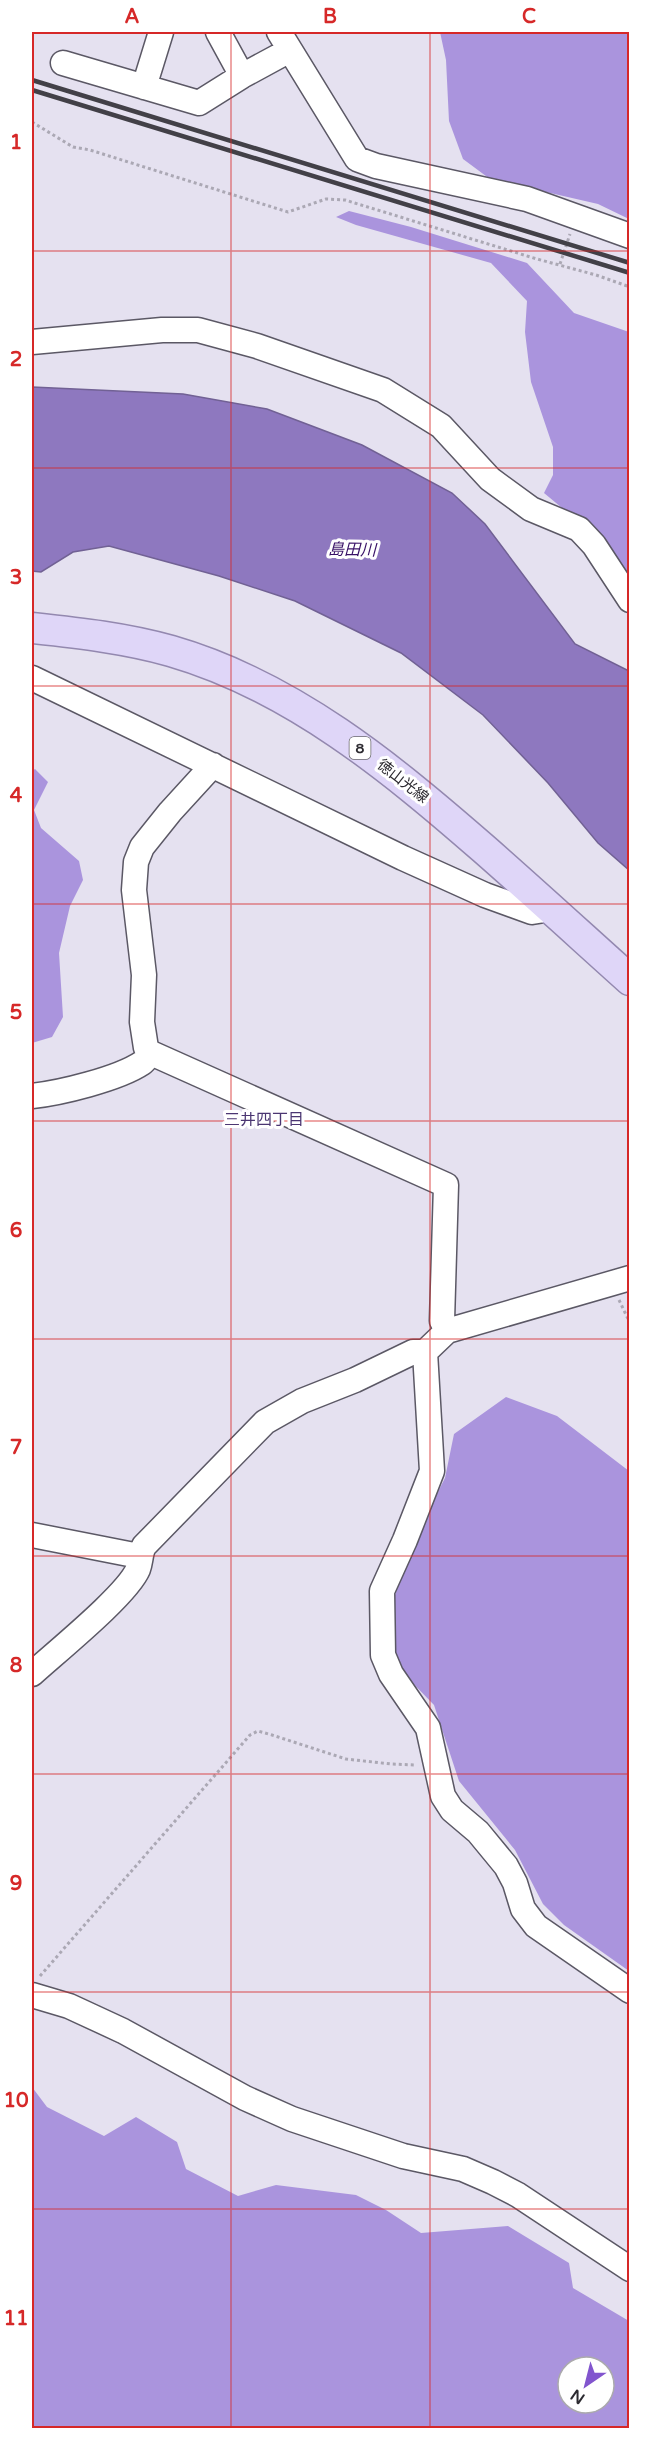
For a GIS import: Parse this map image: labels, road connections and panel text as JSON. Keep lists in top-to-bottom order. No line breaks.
{"streets":{"main road":["8","徳山光線"]},"districts":["三井四丁目"],"water":["島田川"],"north":"bottom left","grid":{"columns":["A","B","C"],"rows":["1","2","3","4","5","6","7","8","9","10","11"]}}
